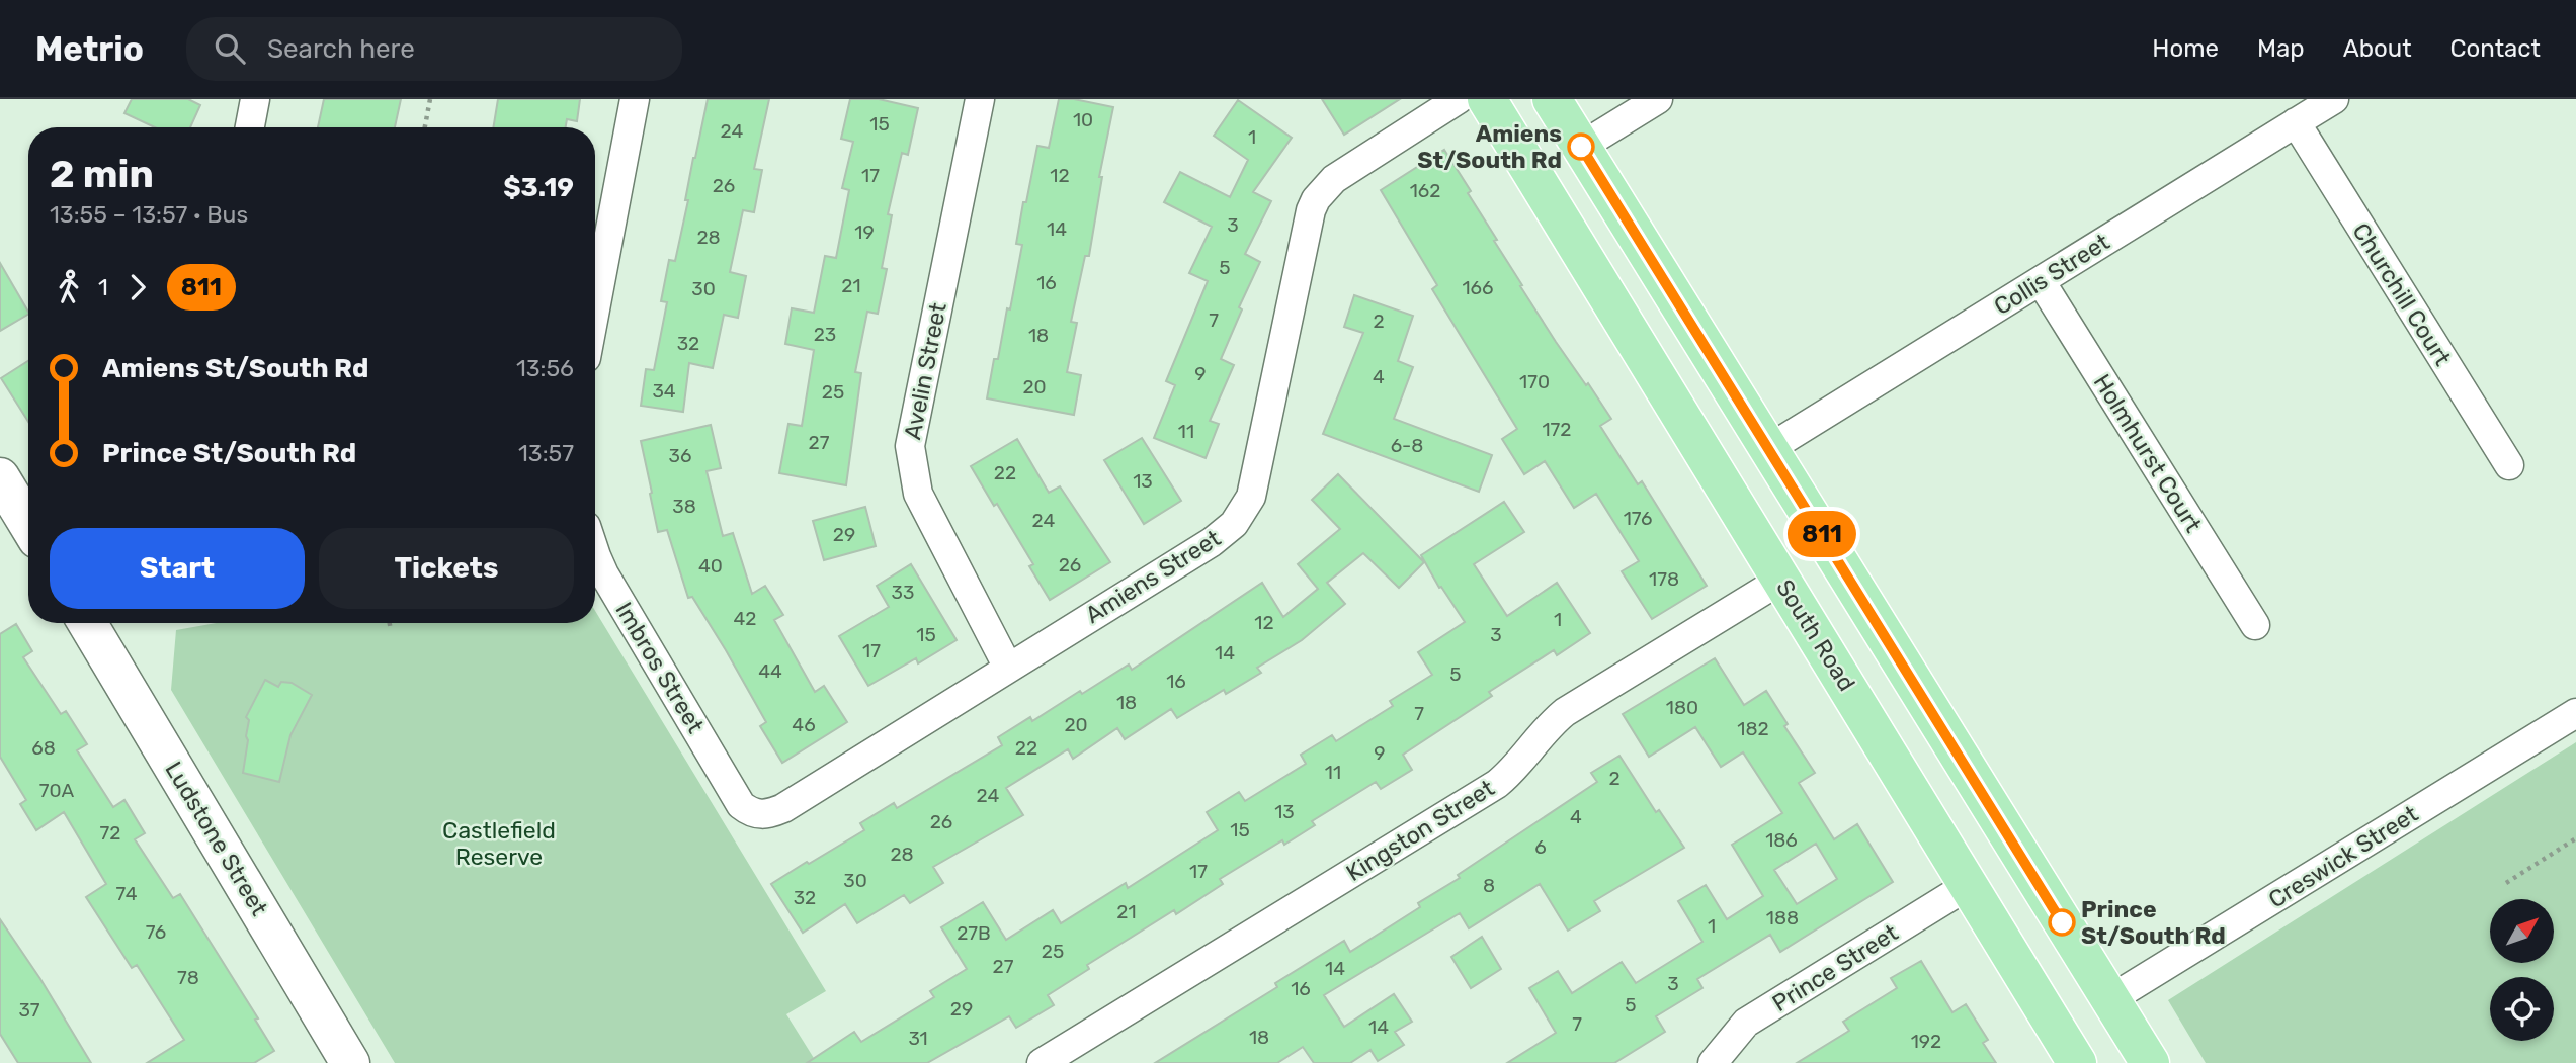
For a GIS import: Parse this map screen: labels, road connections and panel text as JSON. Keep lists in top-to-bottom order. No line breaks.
{"streets":{"main road":["South Road"],"street":["Collis Street","Churchill Court","Avelin Street","Holmhurst Court","Amiens Street","Imbros Street","Kingston Street","Ludstone Street","Creswick Street","Prince Street"]},"crossings":[["Collis Street","Churchill Court"],["Collis Street","Holmhurst Court"],["Avelin Street","Amiens Street"],["Amiens Street","Imbros Street"],["South Road","Kingston Street"],["South Road","Prince Street"]],"parks":["Castlefield Reserve"],"places":["Amiens St/South Rd","Prince St/South Rd"],"lines":["bus line 811"],"house_numbers":["10","15","24","1","17","12","26","162","3","14","19","28","5","16","21","166","30","7","2","23","18","32","9","4","170","20","34","25","172","11","27","6-8","36","22","13","38","176","24","29","26","40","178","33","42","1","12","15","3","17","14","44","5","16","18","180","7","46","20","182","68","22","9","11","2","70A","24","13","4","26","15","72","186","6","28","17","30","8","74","32","21","188","1","76","27B","25","27","14","78","3","16","5","29","37","7","14","18","31","192"],"north":"top right","page":{"header":"Metrio","search":"Search here","nav":["Home","Map","About","Contact"],"on_map":"811","heading":["2 min","13:55 – 13:57 · Bus","$3.19"],"legs":["1","811"],"list":[{"name":"Amiens St/South Rd","value":"13:56"},{"name":"Prince St/South Rd","value":"13:57"}],"buttons":["Start","Tickets"]}}
